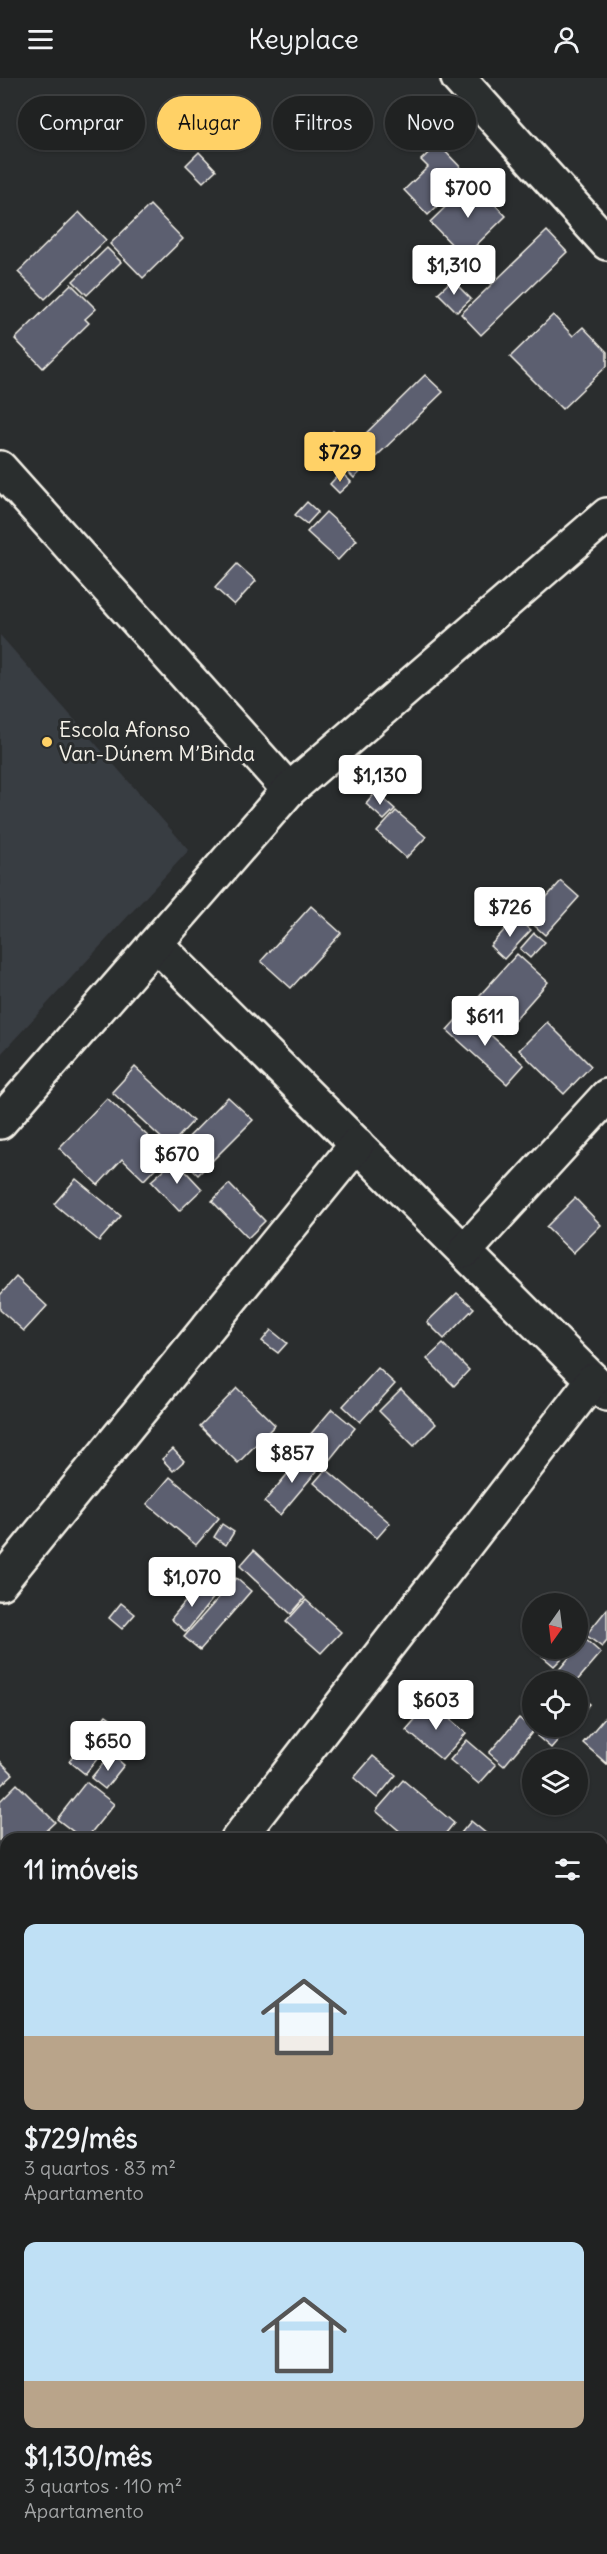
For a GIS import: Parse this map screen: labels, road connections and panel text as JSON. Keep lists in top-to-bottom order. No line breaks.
{"places":["Escola Afonso Van-Dúnem M’Binda"],"north":"bottom","page":{"header":"Keyplace","chip":["Comprar","Alugar","Filtros","Novo"],"price":["$700","$1,310","$729","$1,130","$726","$611","$670","$857","$1,070","$603","$650"],"heading":"11 imóveis","list":[{"name":"$729/mês","note":"3 quartos · 83 m² · Apartamento"},{"name":"$1,130/mês","note":"3 quartos · 110 m² · Apartamento"}]}}
